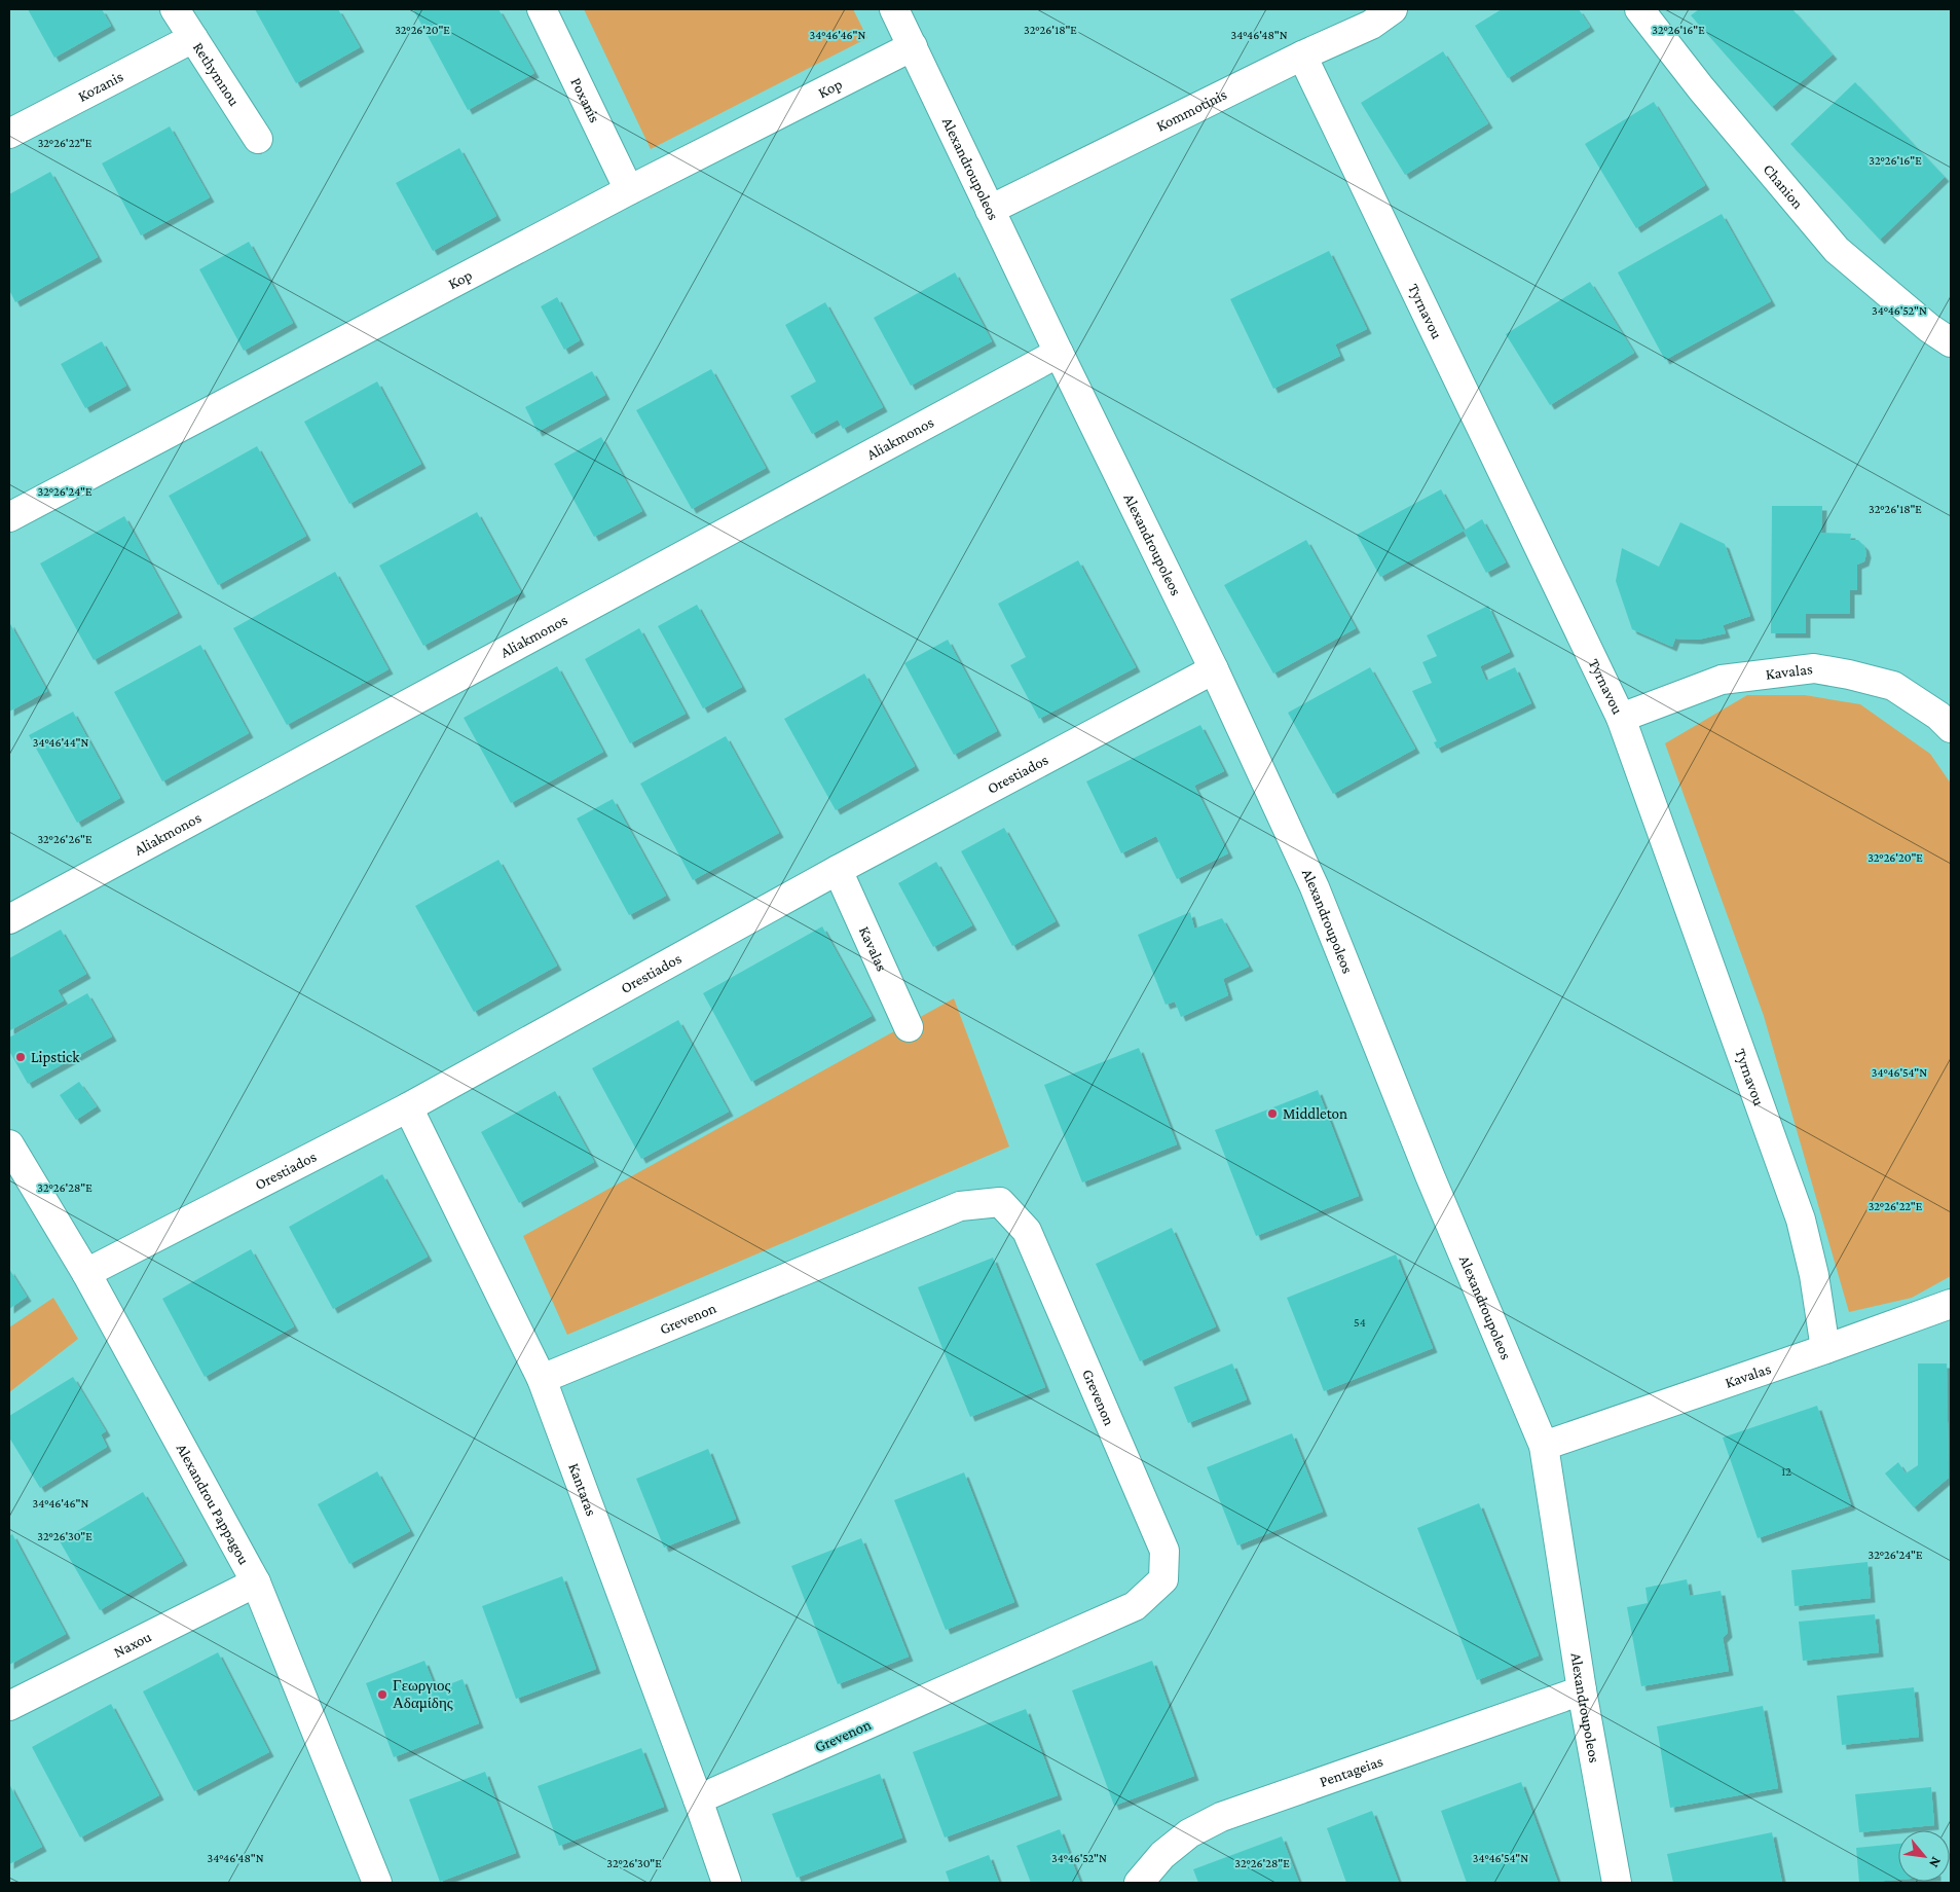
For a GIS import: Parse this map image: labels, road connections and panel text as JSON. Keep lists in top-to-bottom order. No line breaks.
{"streets":{"street":["Rethymnou","Kozanis","Kop","Poxanis","Kommotinis","Alexandroupoleos","Chanion","Tyrnavou","Aliakmonos","Kavalas","Orestiados","Grevenon","Kantaras","Alexandrou Pappagou","Naxou","Pentageias"]},"crossings":[["Rethymnou","Kozanis"],["Kop","Poxanis"],["Kop","Alexandroupoleos"],["Kommotinis","Alexandroupoleos"],["Kommotinis","Tyrnavou"],["Alexandroupoleos","Aliakmonos"],["Alexandroupoleos","Kavalas"],["Alexandroupoleos","Orestiados"],["Alexandroupoleos","Pentageias"],["Tyrnavou","Kavalas"],["Kavalas","Orestiados"],["Orestiados","Kantaras"],["Orestiados","Alexandrou Pappagou"],["Grevenon","Kantaras"],["Alexandrou Pappagou","Naxou"]],"places":["Lipstick","Middleton","Γεωργιος Αδαμίδης"],"house_numbers":["54","12"],"north":"bottom right","coordinates":["32°26'20\"E","32°26'18\"E","32°26'16\"E","34°46'46\"N","34°46'48\"N","32°26'22\"E","34°46'52\"N","32°26'24\"E","34°46'44\"N","32°26'26\"E","34°46'54\"N","32°26'28\"E","32°26'30\"E"]}
